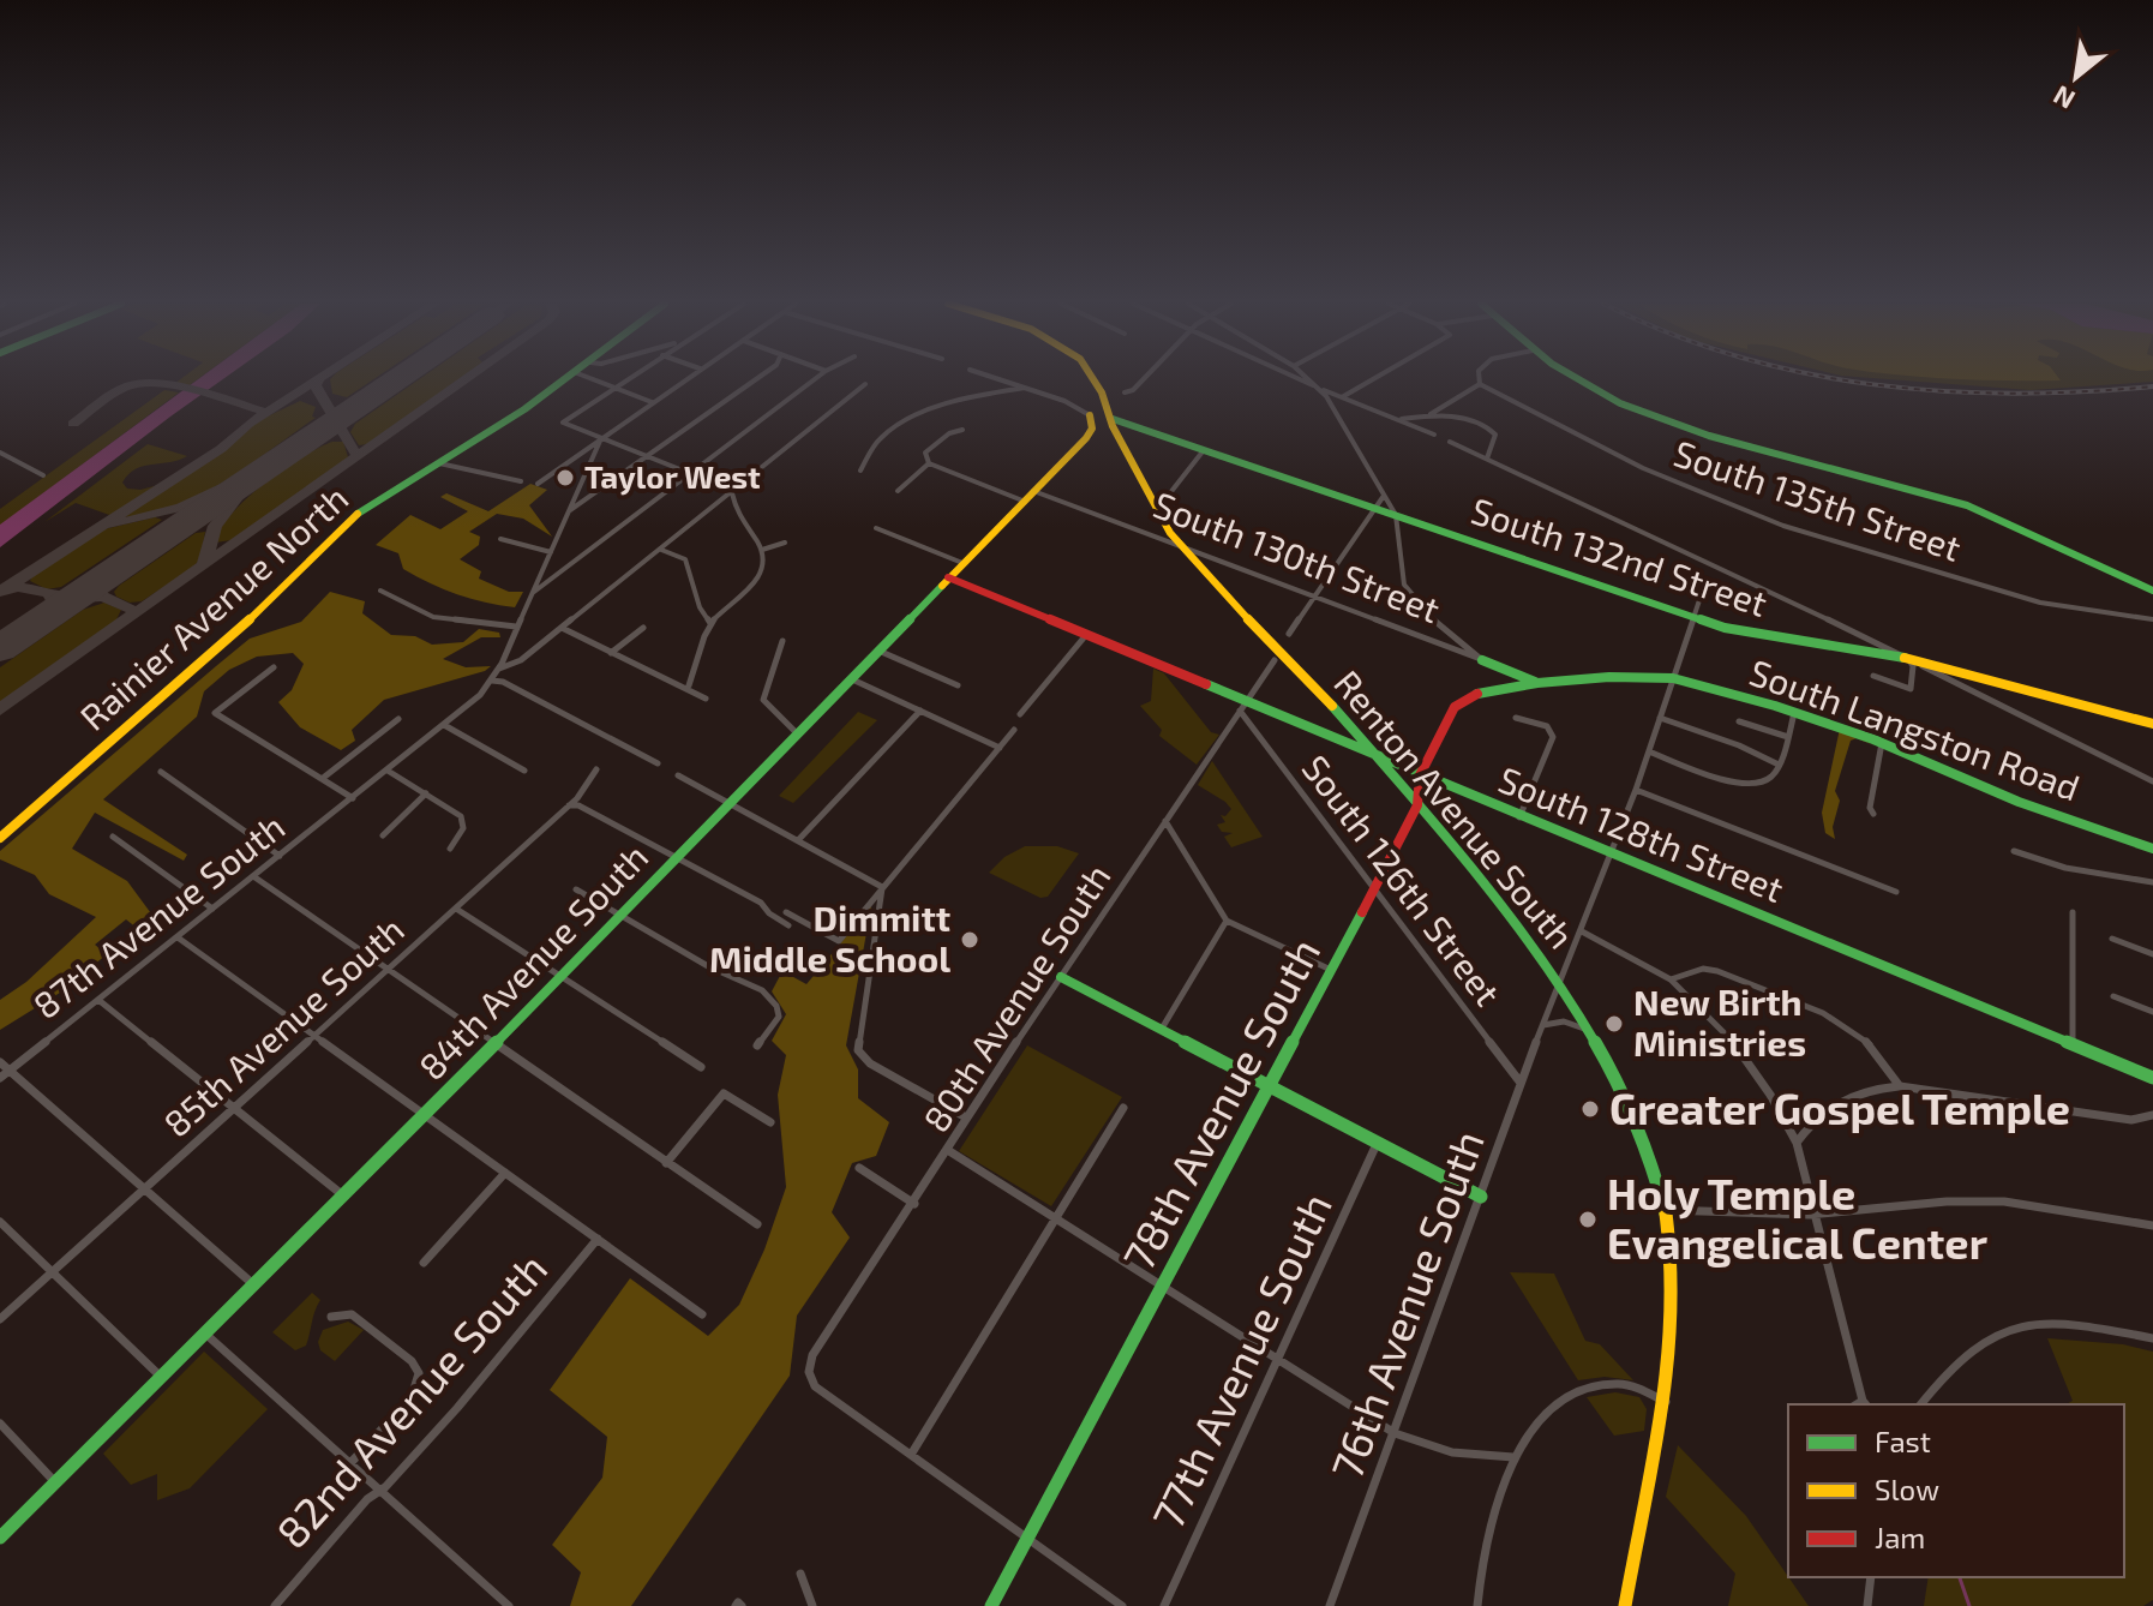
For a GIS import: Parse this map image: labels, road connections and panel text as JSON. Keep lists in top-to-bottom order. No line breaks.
{"streets":{"street":["South 135th Street","South 130th Street","South 132nd Street","Rainier Avenue North","South Langston Road","Renton Avenue South","South 128th Street","South 126th Street","87th Avenue South","84th Avenue South","80th Avenue South","85th Avenue South","78th Avenue South","76th Avenue South","77th Avenue South","82nd Avenue South"]},"crossings":[["South 130th Street","South Langston Road"],["South 130th Street","Renton Avenue South"],["South 130th Street","84th Avenue South"],["South 130th Street","78th Avenue South"],["South 132nd Street","Renton Avenue South"],["South 132nd Street","76th Avenue South"],["South Langston Road","78th Avenue South"],["South Langston Road","76th Avenue South"],["Renton Avenue South","South 128th Street"],["Renton Avenue South","78th Avenue South"],["Renton Avenue South","76th Avenue South"],["South 128th Street","South 126th Street"],["South 128th Street","84th Avenue South"],["South 128th Street","80th Avenue South"],["South 128th Street","78th Avenue South"],["South 128th Street","76th Avenue South"],["South 126th Street","80th Avenue South"],["South 126th Street","78th Avenue South"],["South 126th Street","76th Avenue South"]],"places":["Taylor West","Dimmitt Middle School","New Birth Ministries","Greater Gospel Temple","Holy Temple Evangelical Center"],"legend":["Fast","Slow","Jam"],"north":"bottom left"}
